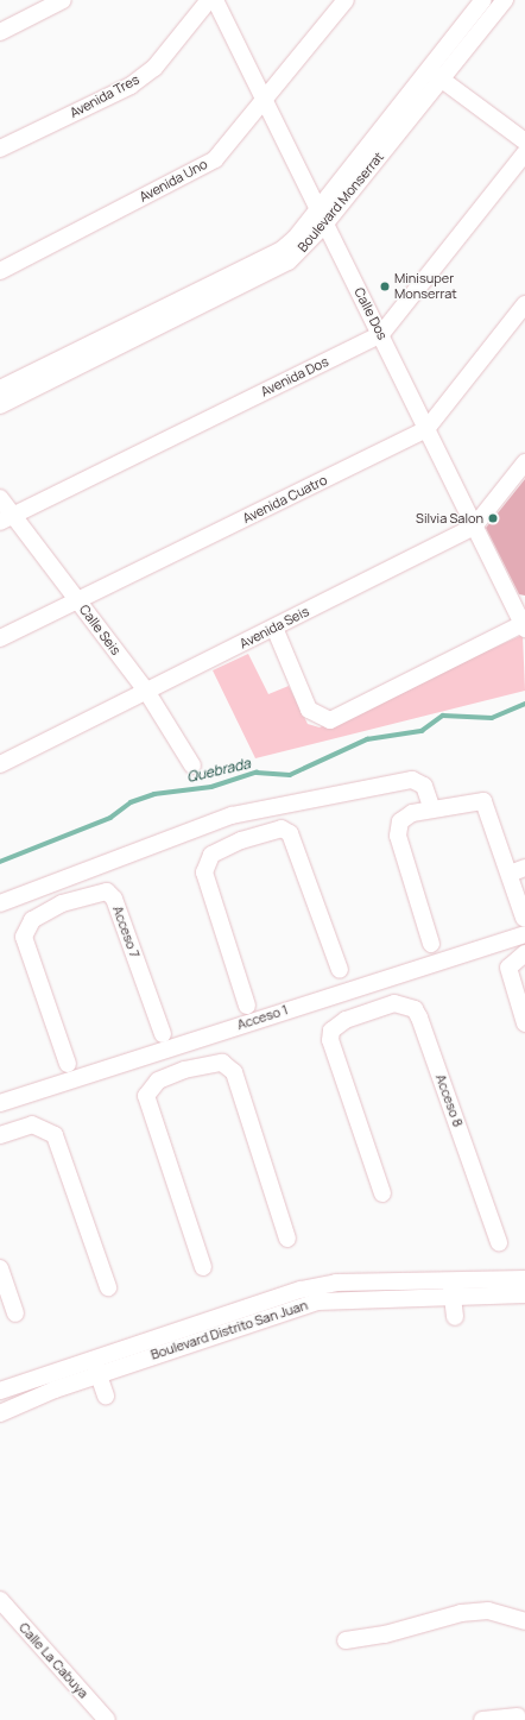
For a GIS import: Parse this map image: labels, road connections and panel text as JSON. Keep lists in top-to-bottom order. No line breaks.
{"streets":{"street":["Avenida Tres","Avenida Uno","Boulevard Monserrat","Calle Dos","Avenida Dos","Avenida Cuatro","Avenida Seis","Calle Seis","Acceso 7","Acceso 1","Acceso 8","Boulevard Distrito San Juan","Calle La Cabuya"]},"crossings":[["Avenida Uno","Calle Dos"],["Boulevard Monserrat","Calle Dos"],["Calle Dos","Avenida Dos"],["Calle Dos","Avenida Cuatro"],["Calle Dos","Avenida Seis"],["Avenida Dos","Calle Seis"],["Avenida Cuatro","Calle Seis"],["Avenida Seis","Calle Seis"]],"water":["Quebrada"],"places":["Minisuper Monserrat","Silvia Salon"]}
